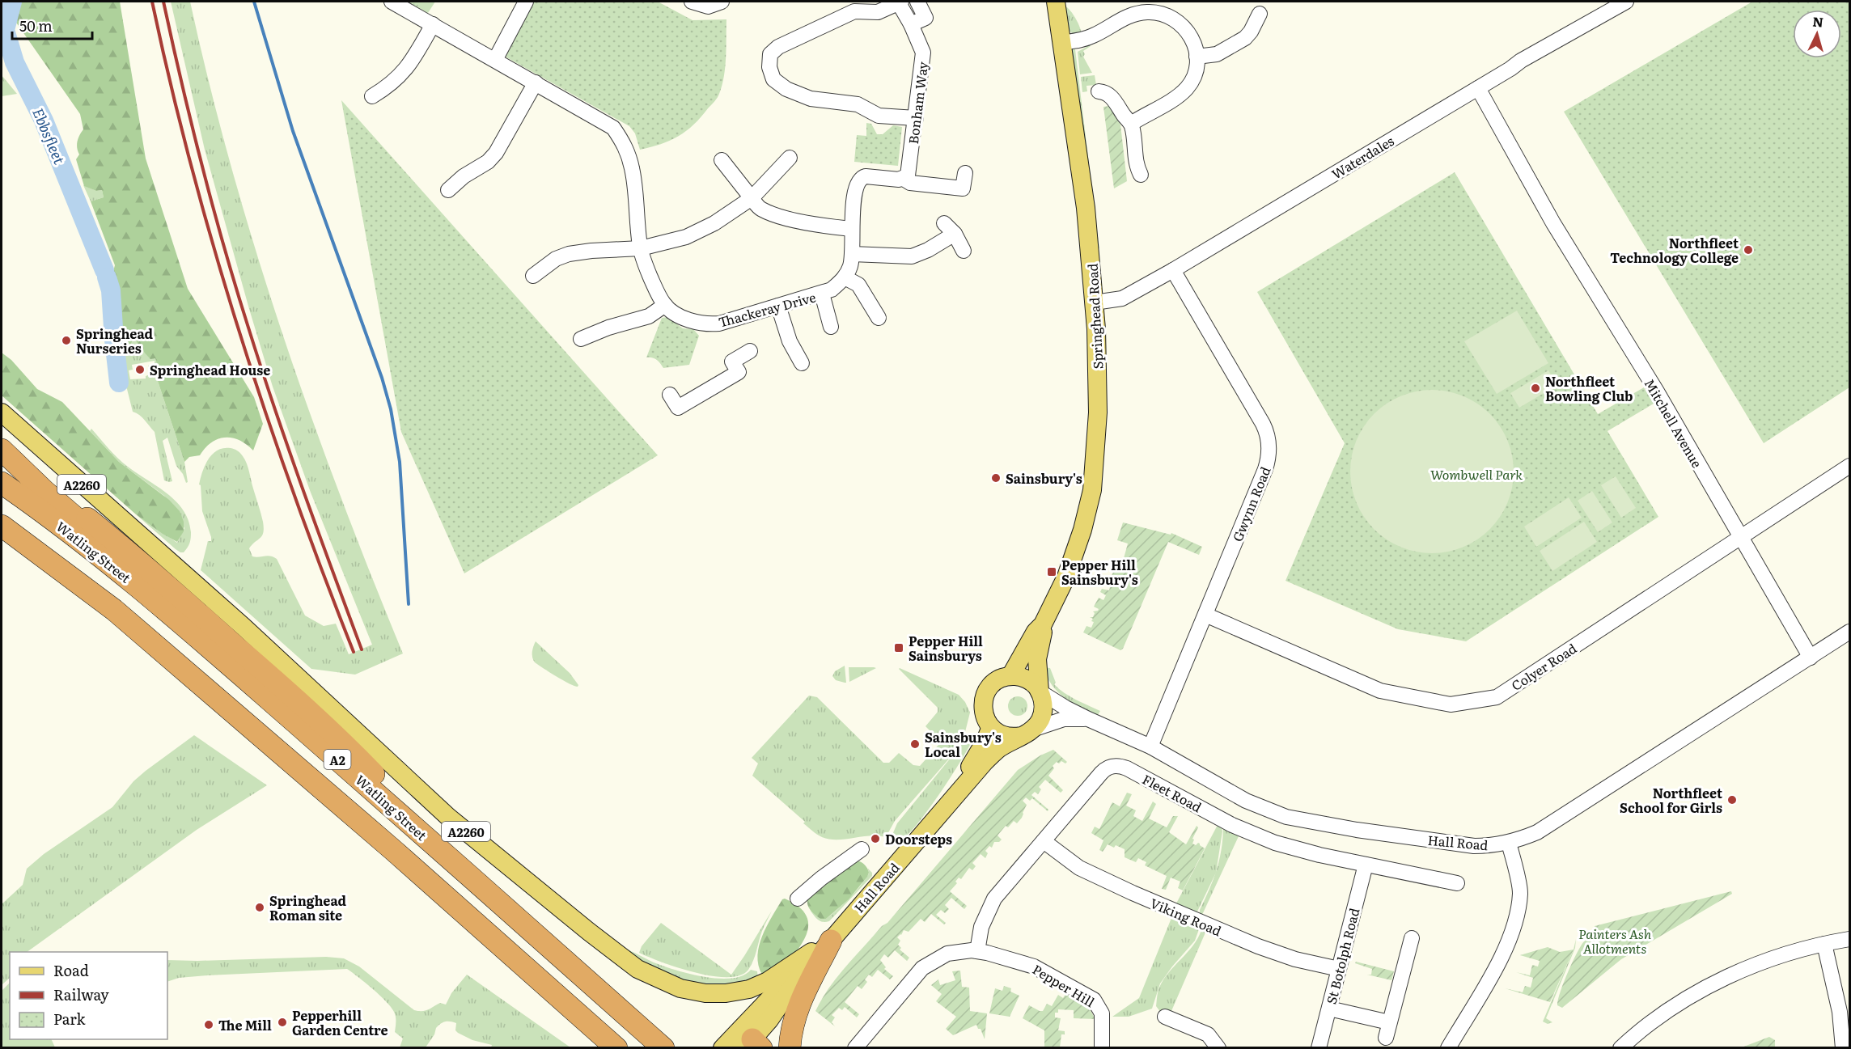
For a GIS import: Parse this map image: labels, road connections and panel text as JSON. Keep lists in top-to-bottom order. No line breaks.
{"streets":{"highway":["Watling Street","A2"],"main road":["Springhead Road","A2260","Hall Road"],"street":["Bonham Way","Waterdales","Thackeray Drive","Mitchell Avenue","Gwynn Road","Colyer Road","Fleet Road","Viking Road","St Botolph Road","Pepper Hill"]},"crossings":[["Waterdales","Springhead Road"],["Waterdales","Mitchell Avenue"],["Waterdales","Gwynn Road"],["Springhead Road","Hall Road"],["Mitchell Avenue","Colyer Road"],["Mitchell Avenue","Hall Road"],["A2260","Hall Road"],["Gwynn Road","Colyer Road"],["Gwynn Road","Hall Road"],["Fleet Road","Viking Road"],["Fleet Road","St Botolph Road"],["Fleet Road","Pepper Hill"],["Viking Road","St Botolph Road"]],"water":["Ebbsfleet"],"parks":["Wombwell Park","Painters Ash Allotments"],"places":{"other":["Northfleet Technology College","Springhead Nurseries","Springhead House","Northfleet Bowling Club","Sainsbury's","Sainsbury's Local","Northfleet School for Girls","Doorsteps","Springhead Roman site","Pepperhill Garden Centre","The Mill"],"transit":["Pepper Hill Sainsbury's","Pepper Hill Sainsburys"]},"legend":["Road","Railway","Park"],"scale_bar":"50 m","north":"top"}
